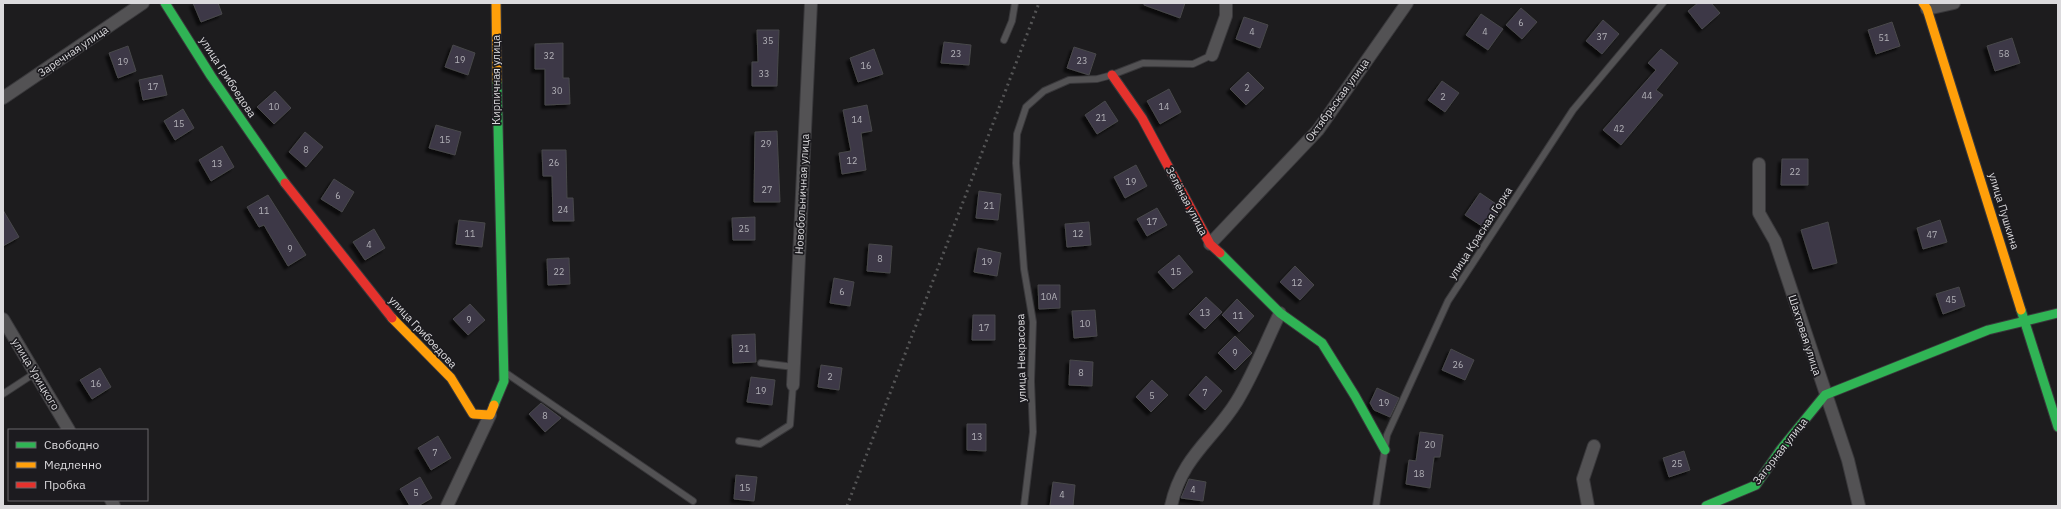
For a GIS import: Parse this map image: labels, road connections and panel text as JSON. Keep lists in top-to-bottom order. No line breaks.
{"streets":{"street":["Заречная улица","улица Грибоедова","Кирпичная улица","Октябрьская улица","Новобольничная улица","Зелёная улица","улица Пушкина","Шахтовая улица","улица Урицкого","Загорная улица"],"lane":["улица Красная Горка","улица Некрасова"]},"crossings":[["Октябрьская улица","Зелёная улица"],["Зелёная улица","улица Красная Горка"],["Зелёная улица","улица Некрасова"],["Шахтовая улица","Загорная улица"]],"house_numbers":["6","4","4","37","51","35","23","58","32","19","23","19","16","33","17","2","30","44","2","10","14","21","14","15","42","15","29","8","12","26","13","22","19","27","6","21","24","11","17","25","11","12","47","4","9","8","19","22","15","12","6","10А","45","13","11","9","10","17","21","9","26","8","2","16","19","7","5","19","8","13","20","7","25","18","15","4","5","4"],"legend":["Свободно","Медленно","Пробка"]}
